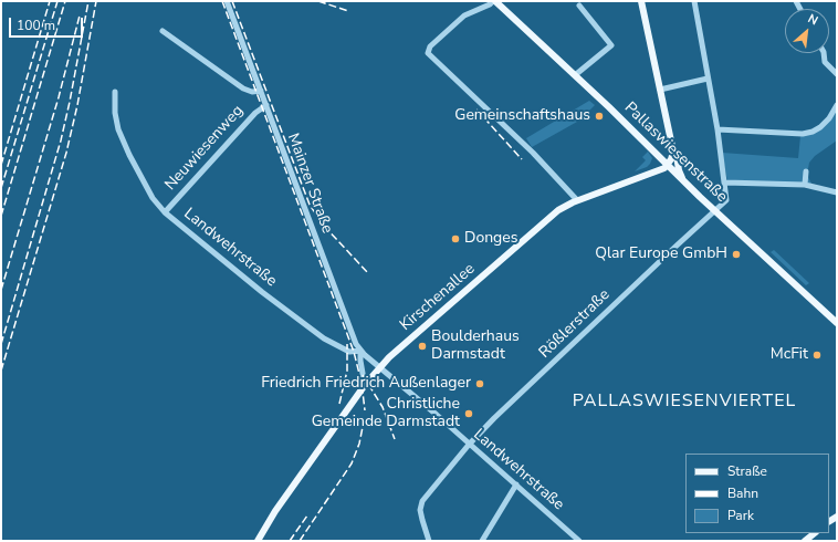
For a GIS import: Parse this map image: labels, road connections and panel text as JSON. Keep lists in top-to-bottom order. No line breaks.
{"streets":{"main road":["Pallaswiesenstraße","Kirschenallee"],"street":["Neuwiesenweg","Mainzer Straße","Landwehrstraße","Rößlerstraße"]},"crossings":[["Neuwiesenweg","Mainzer Straße"],["Neuwiesenweg","Landwehrstraße"],["Pallaswiesenstraße","Kirschenallee"],["Pallaswiesenstraße","Rößlerstraße"],["Mainzer Straße","Landwehrstraße"],["Mainzer Straße","Kirschenallee"],["Landwehrstraße","Kirschenallee"],["Landwehrstraße","Rößlerstraße"]],"districts":["PALLASWIESENVIERTEL"],"places":["Gemeinschaftshaus","Donges","Qlar Europe GmbH","Boulderhaus Darmstadt","McFit","Friedrich Friedrich Außenlager","Christliche Gemeinde Darmstadt"],"legend":["Straße","Bahn","Park"],"scale_bar":"100 m","north":"top right"}
